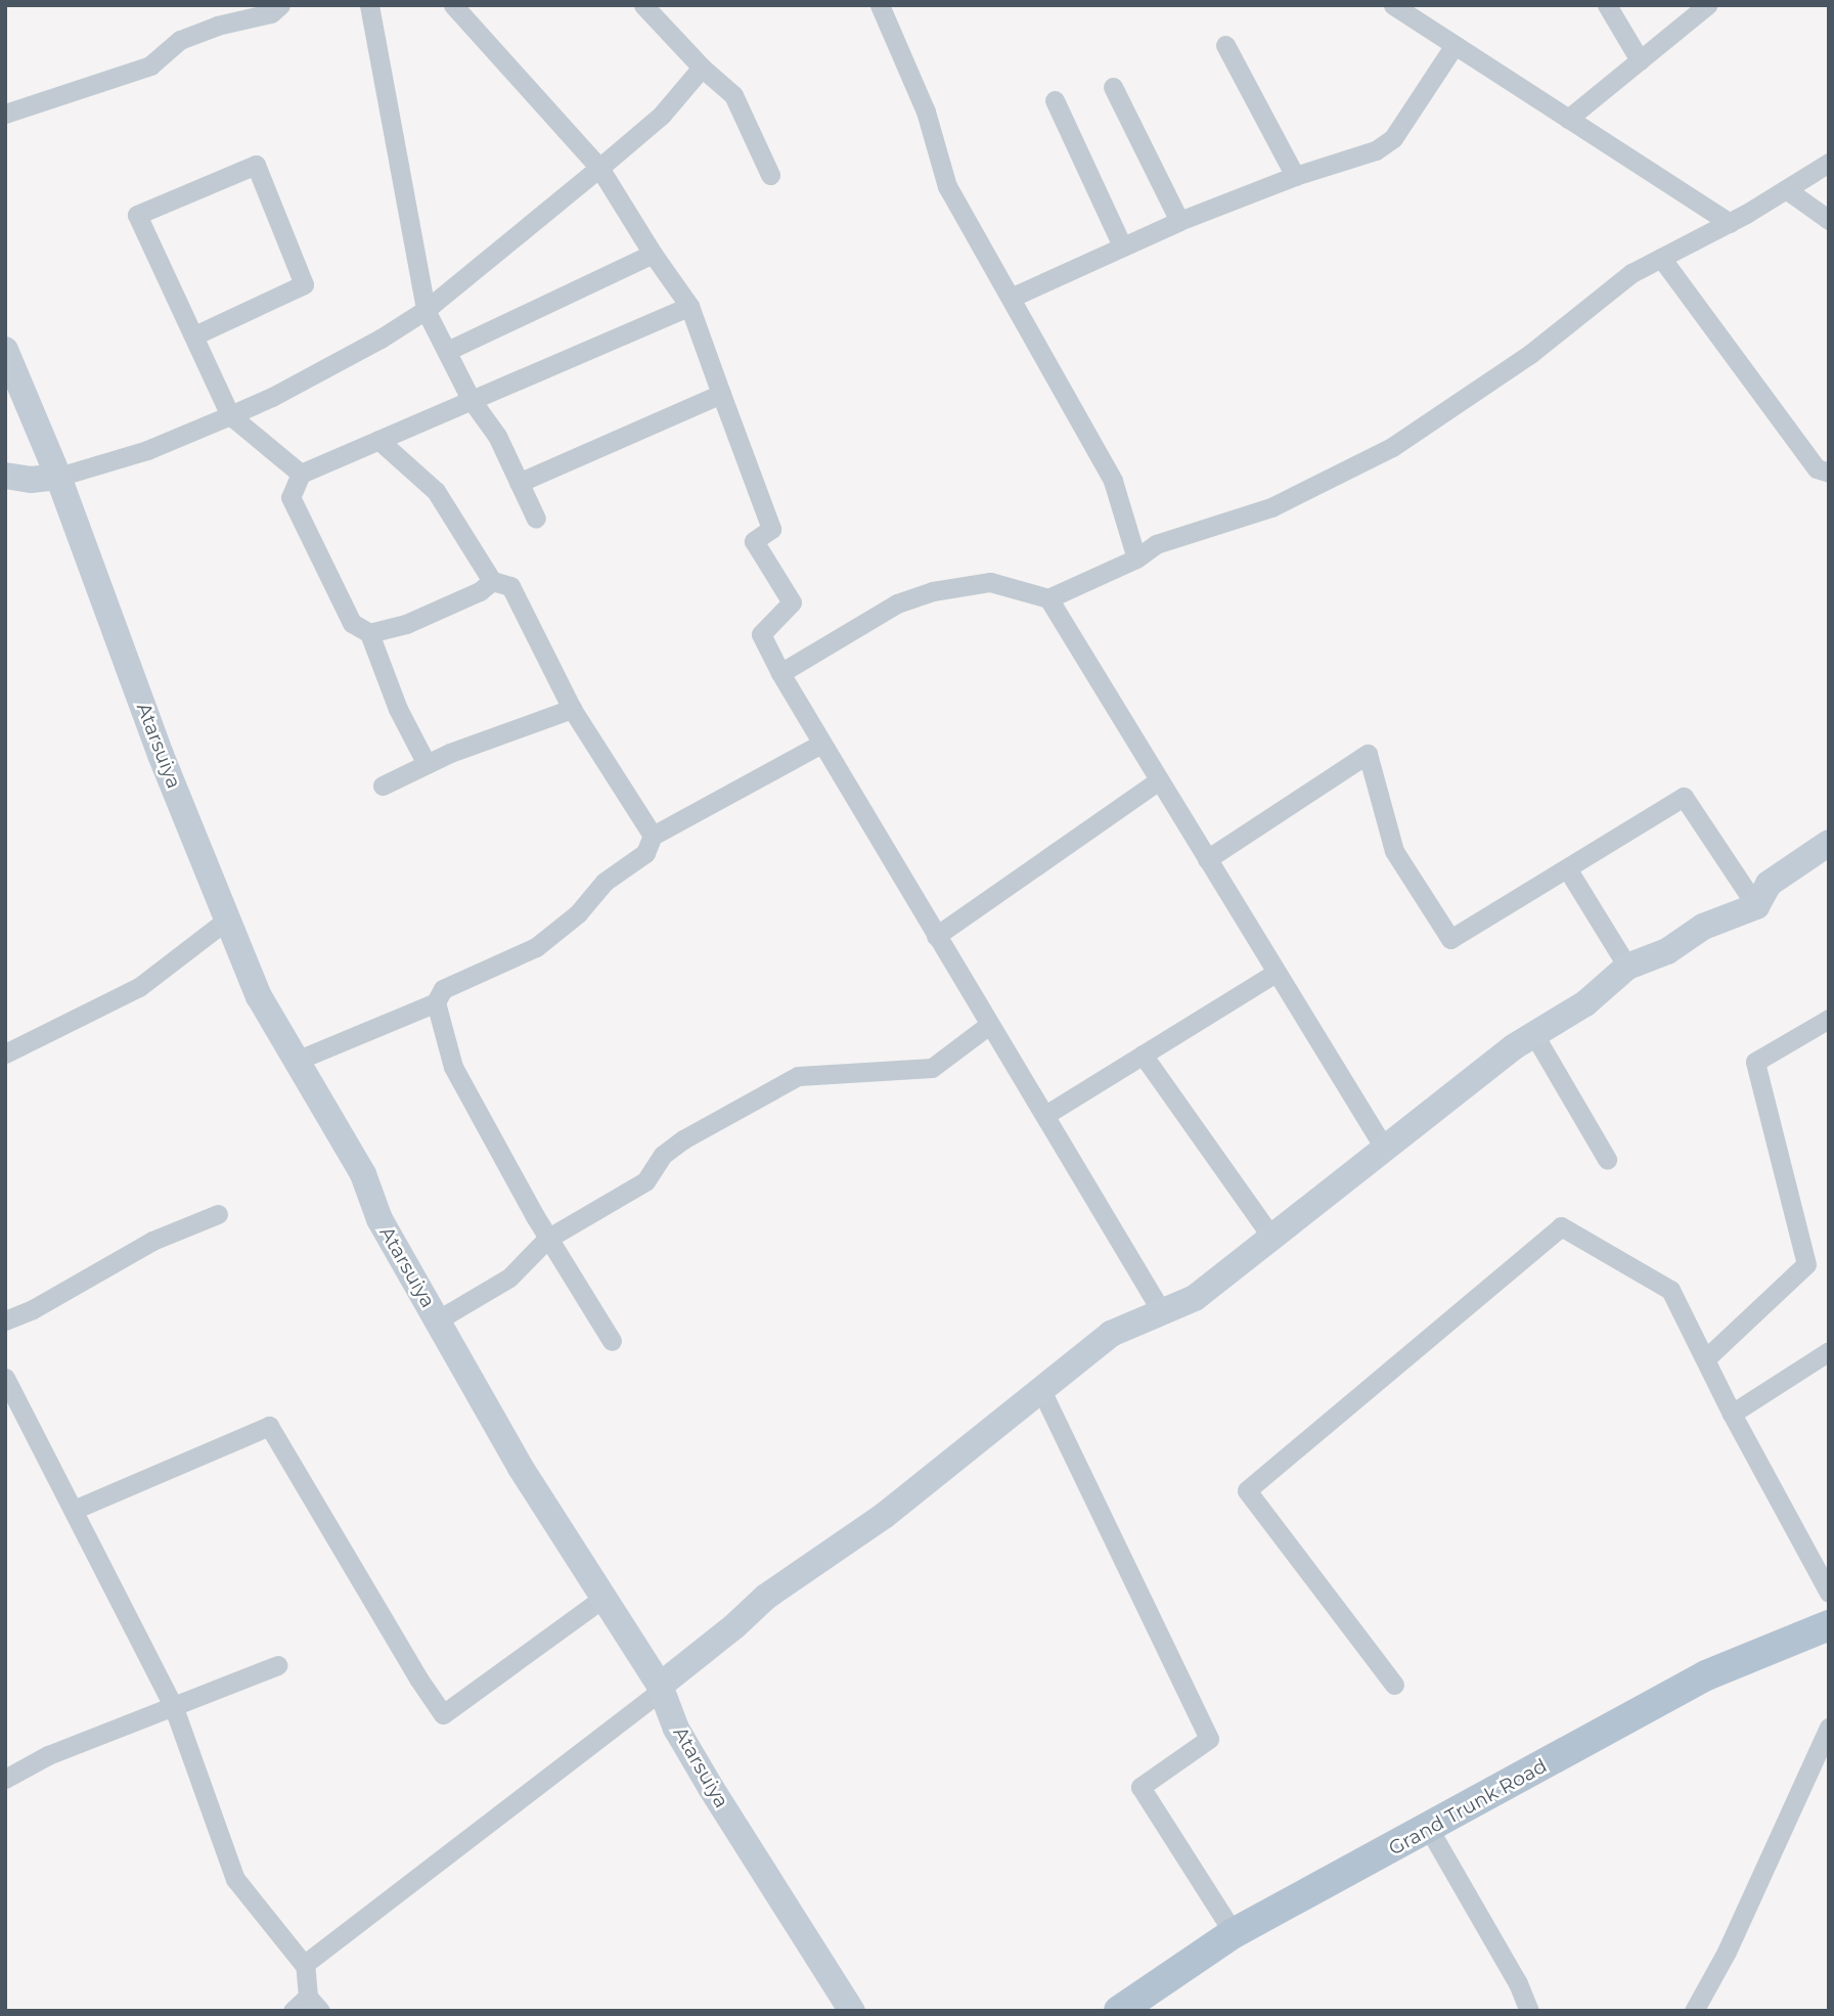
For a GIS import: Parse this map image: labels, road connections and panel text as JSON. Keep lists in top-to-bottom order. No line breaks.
{"streets":{"main road":["Grand Trunk Road"],"street":["Atarsuiya"]}}
